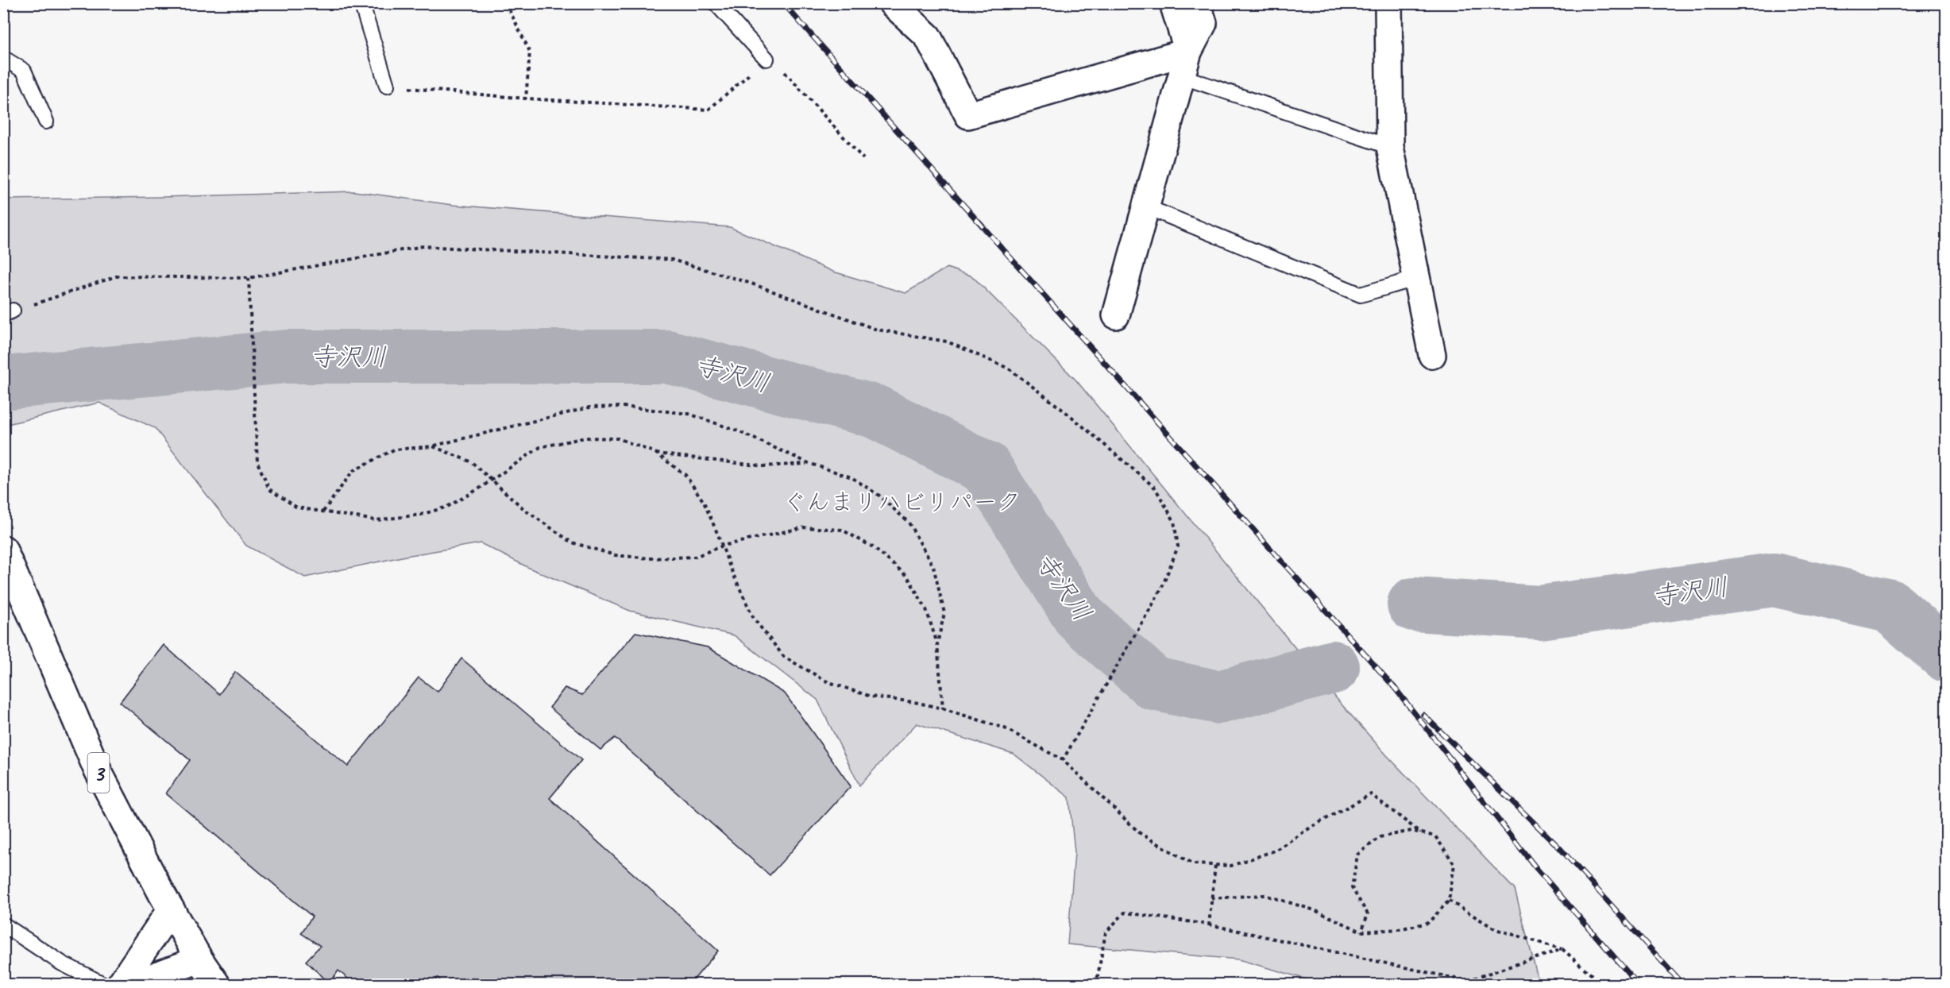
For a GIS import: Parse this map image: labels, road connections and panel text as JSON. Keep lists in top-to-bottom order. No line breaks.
{"streets":{"street":["3"]},"water":["寺沢川"],"parks":["ぐんまリハビリパーク"]}
